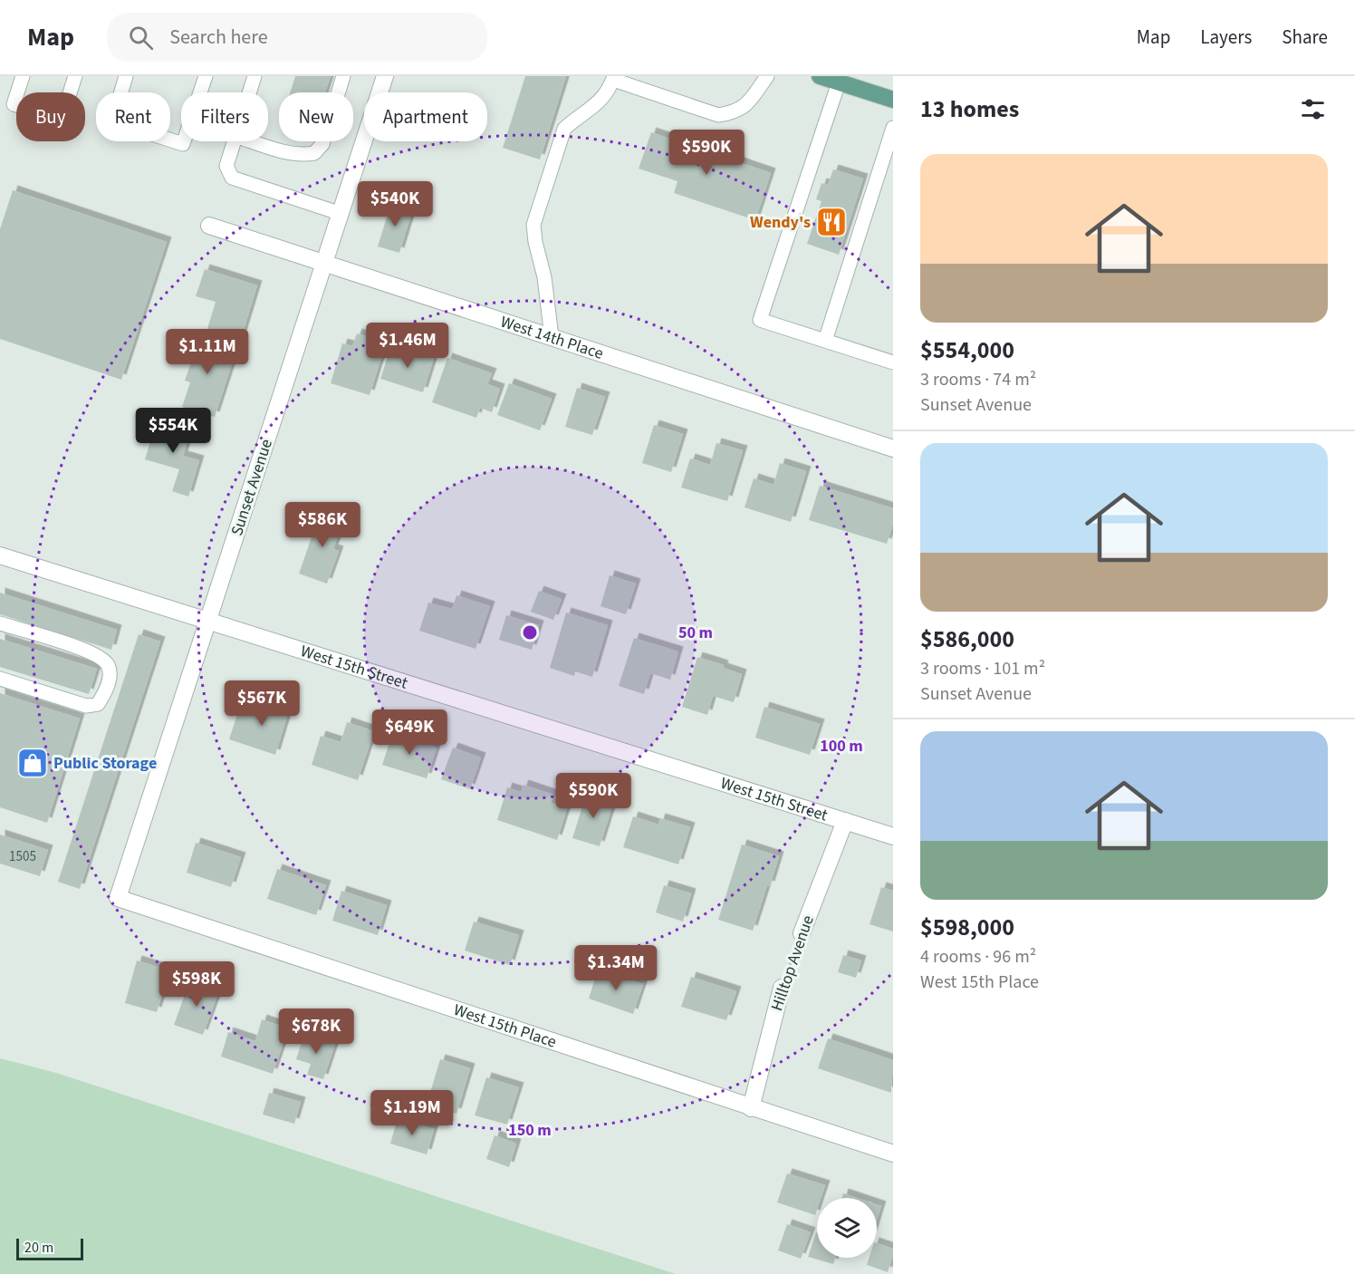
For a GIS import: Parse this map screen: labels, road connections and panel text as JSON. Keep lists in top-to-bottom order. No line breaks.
{"streets":{"street":["West 14th Place","Sunset Avenue","West 15th Street","Hilltop Avenue","West 15th Place"]},"crossings":[["West 14th Place","Sunset Avenue"],["Sunset Avenue","West 15th Street"],["Sunset Avenue","West 15th Place"],["West 15th Street","Hilltop Avenue"],["Hilltop Avenue","West 15th Place"]],"places":{"restaurant":["Wendy's"],"shop":["Public Storage"]},"house_numbers":["1505"],"scale_bar":"20 m","page":{"header":"Map","search":"Search here","nav":["Map","Layers","Share"],"heading":"13 homes","chip":["Buy","Rent","Filters","New","Apartment"],"price":["$590K","$540K","$1.46M","$1.11M","$554K","$586K","$567K","$649K","$590K","$1.34M","$598K","$678K","$1.19M"],"list":[{"name":"$554,000","note":"3 rooms · 74 m² · Sunset Avenue"},{"name":"$586,000","note":"3 rooms · 101 m² · Sunset Avenue"},{"name":"$598,000","note":"4 rooms · 96 m² · West 15th Place"}],"scale":"20 m"},"rings":["50 m","100 m","150 m"]}
